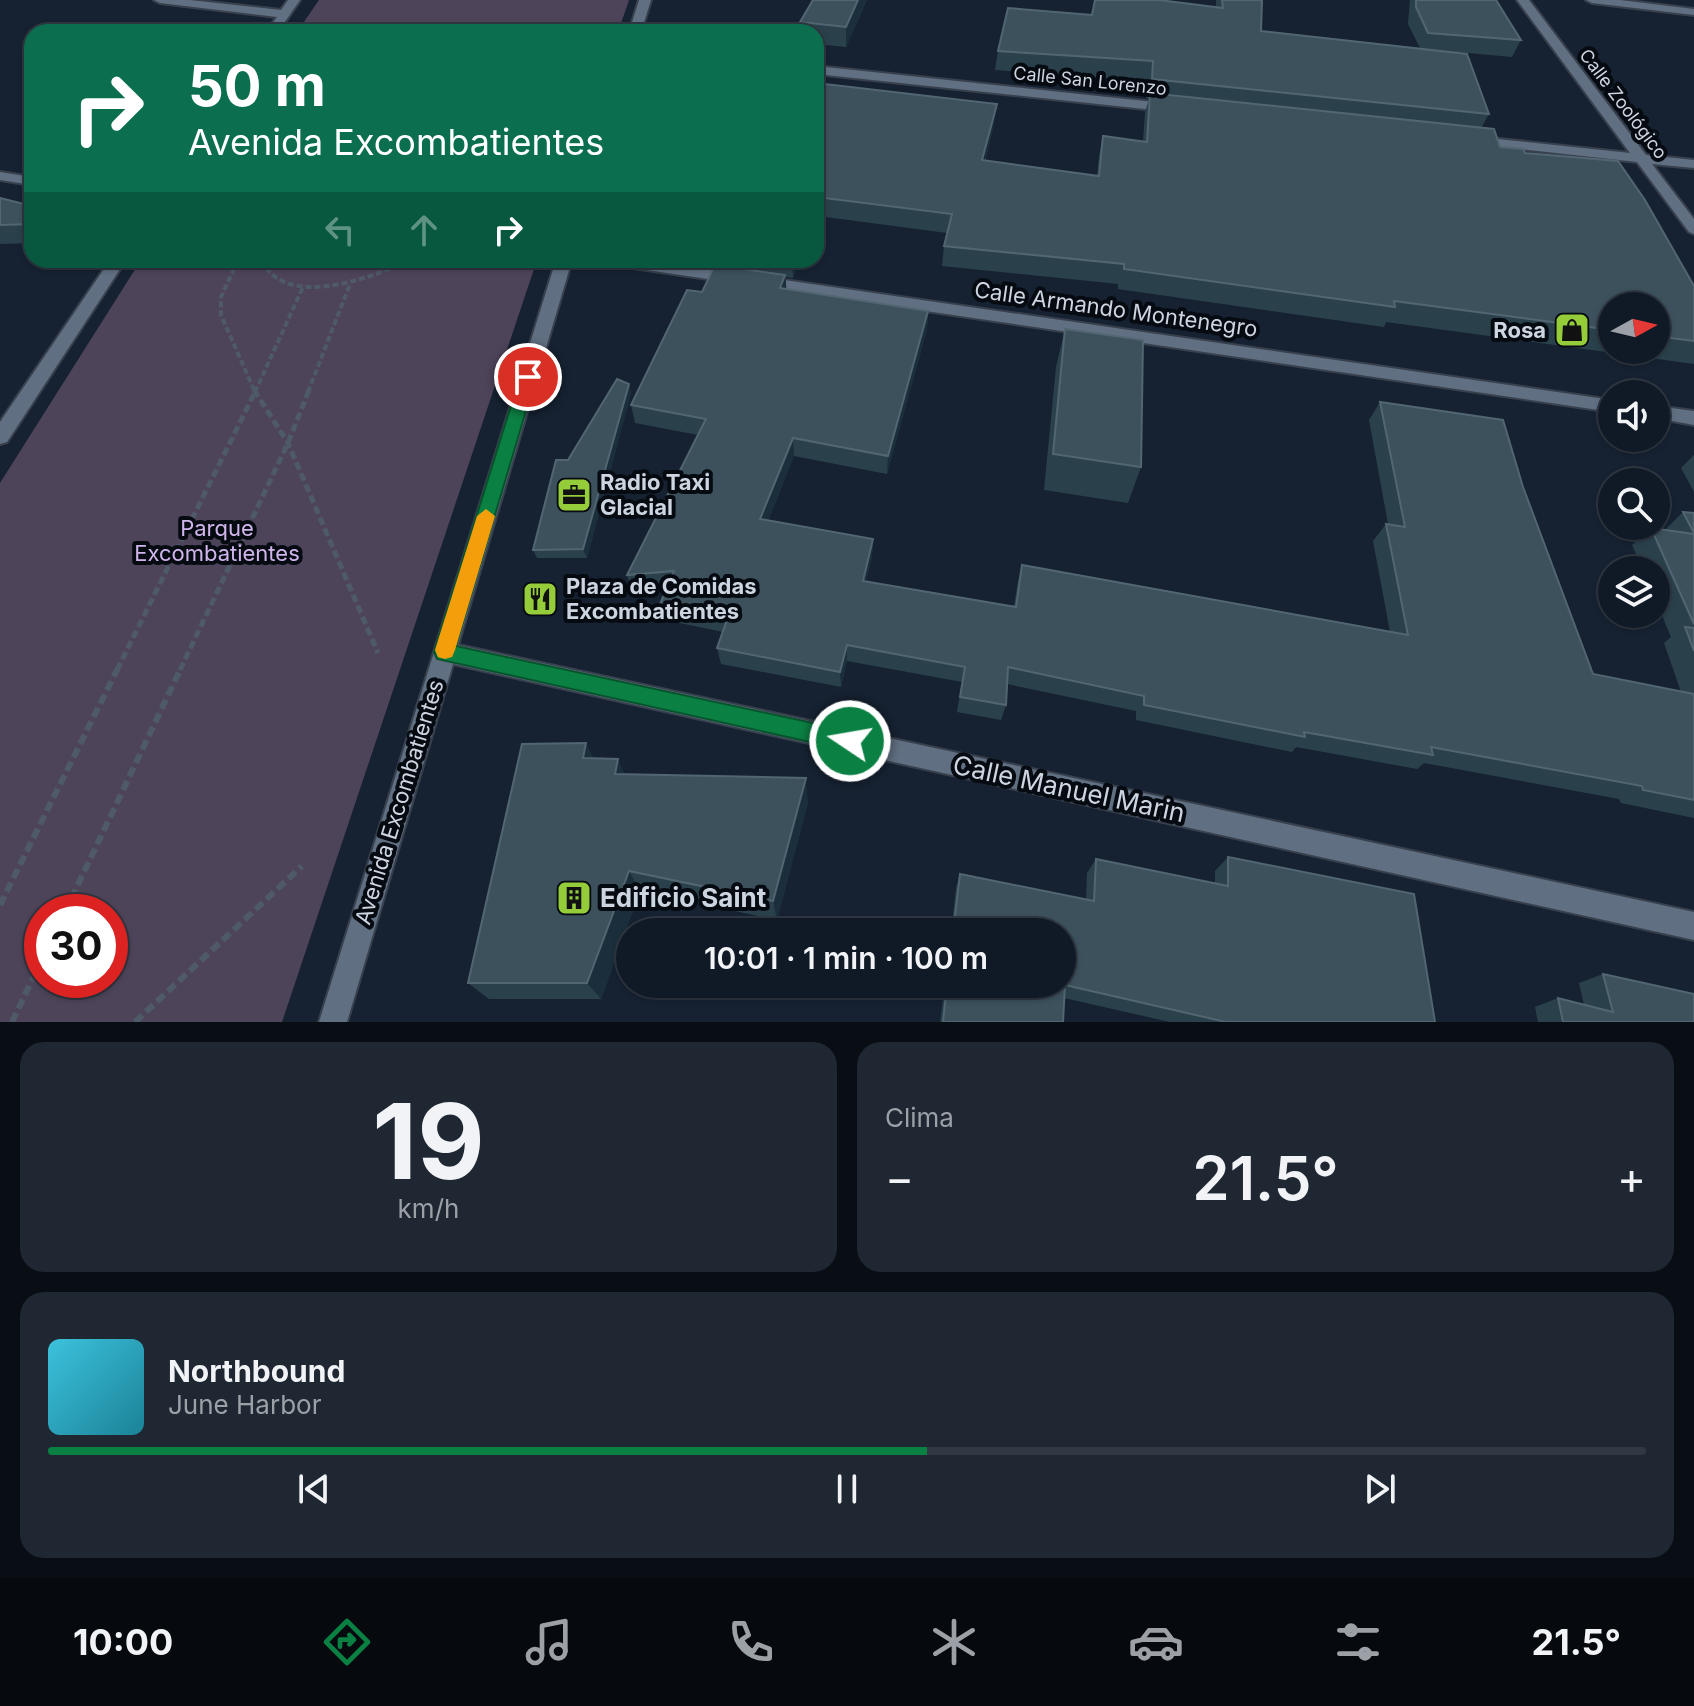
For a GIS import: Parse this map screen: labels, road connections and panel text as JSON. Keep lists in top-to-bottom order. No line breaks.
{"streets":{"street":["Calle San Lorenzo","Calle Zoológico","Calle Armando Montenegro","Calle Manuel Marin","Avenida Excombatientes"]},"crossings":[["Calle Manuel Marin","Avenida Excombatientes"]],"parks":["Parque Excombatientes"],"places":{"shop":["Rosa"],"office":["Radio Taxi Glacial"],"restaurant":["Plaza de Comidas Excombatientes"],"building":["Edificio Saint"]},"north":"right","page":{"turn":["50 m","Avenida Excombatientes"],"limit":"30","trip":"10:01 · 1 min · 100 m","tile":[["19","km/h"],"Clima"],"heat":["−","21.5°","+"],"song":["Northbound","June Harbor"],"tabs":["10:00","21.5°"]}}
